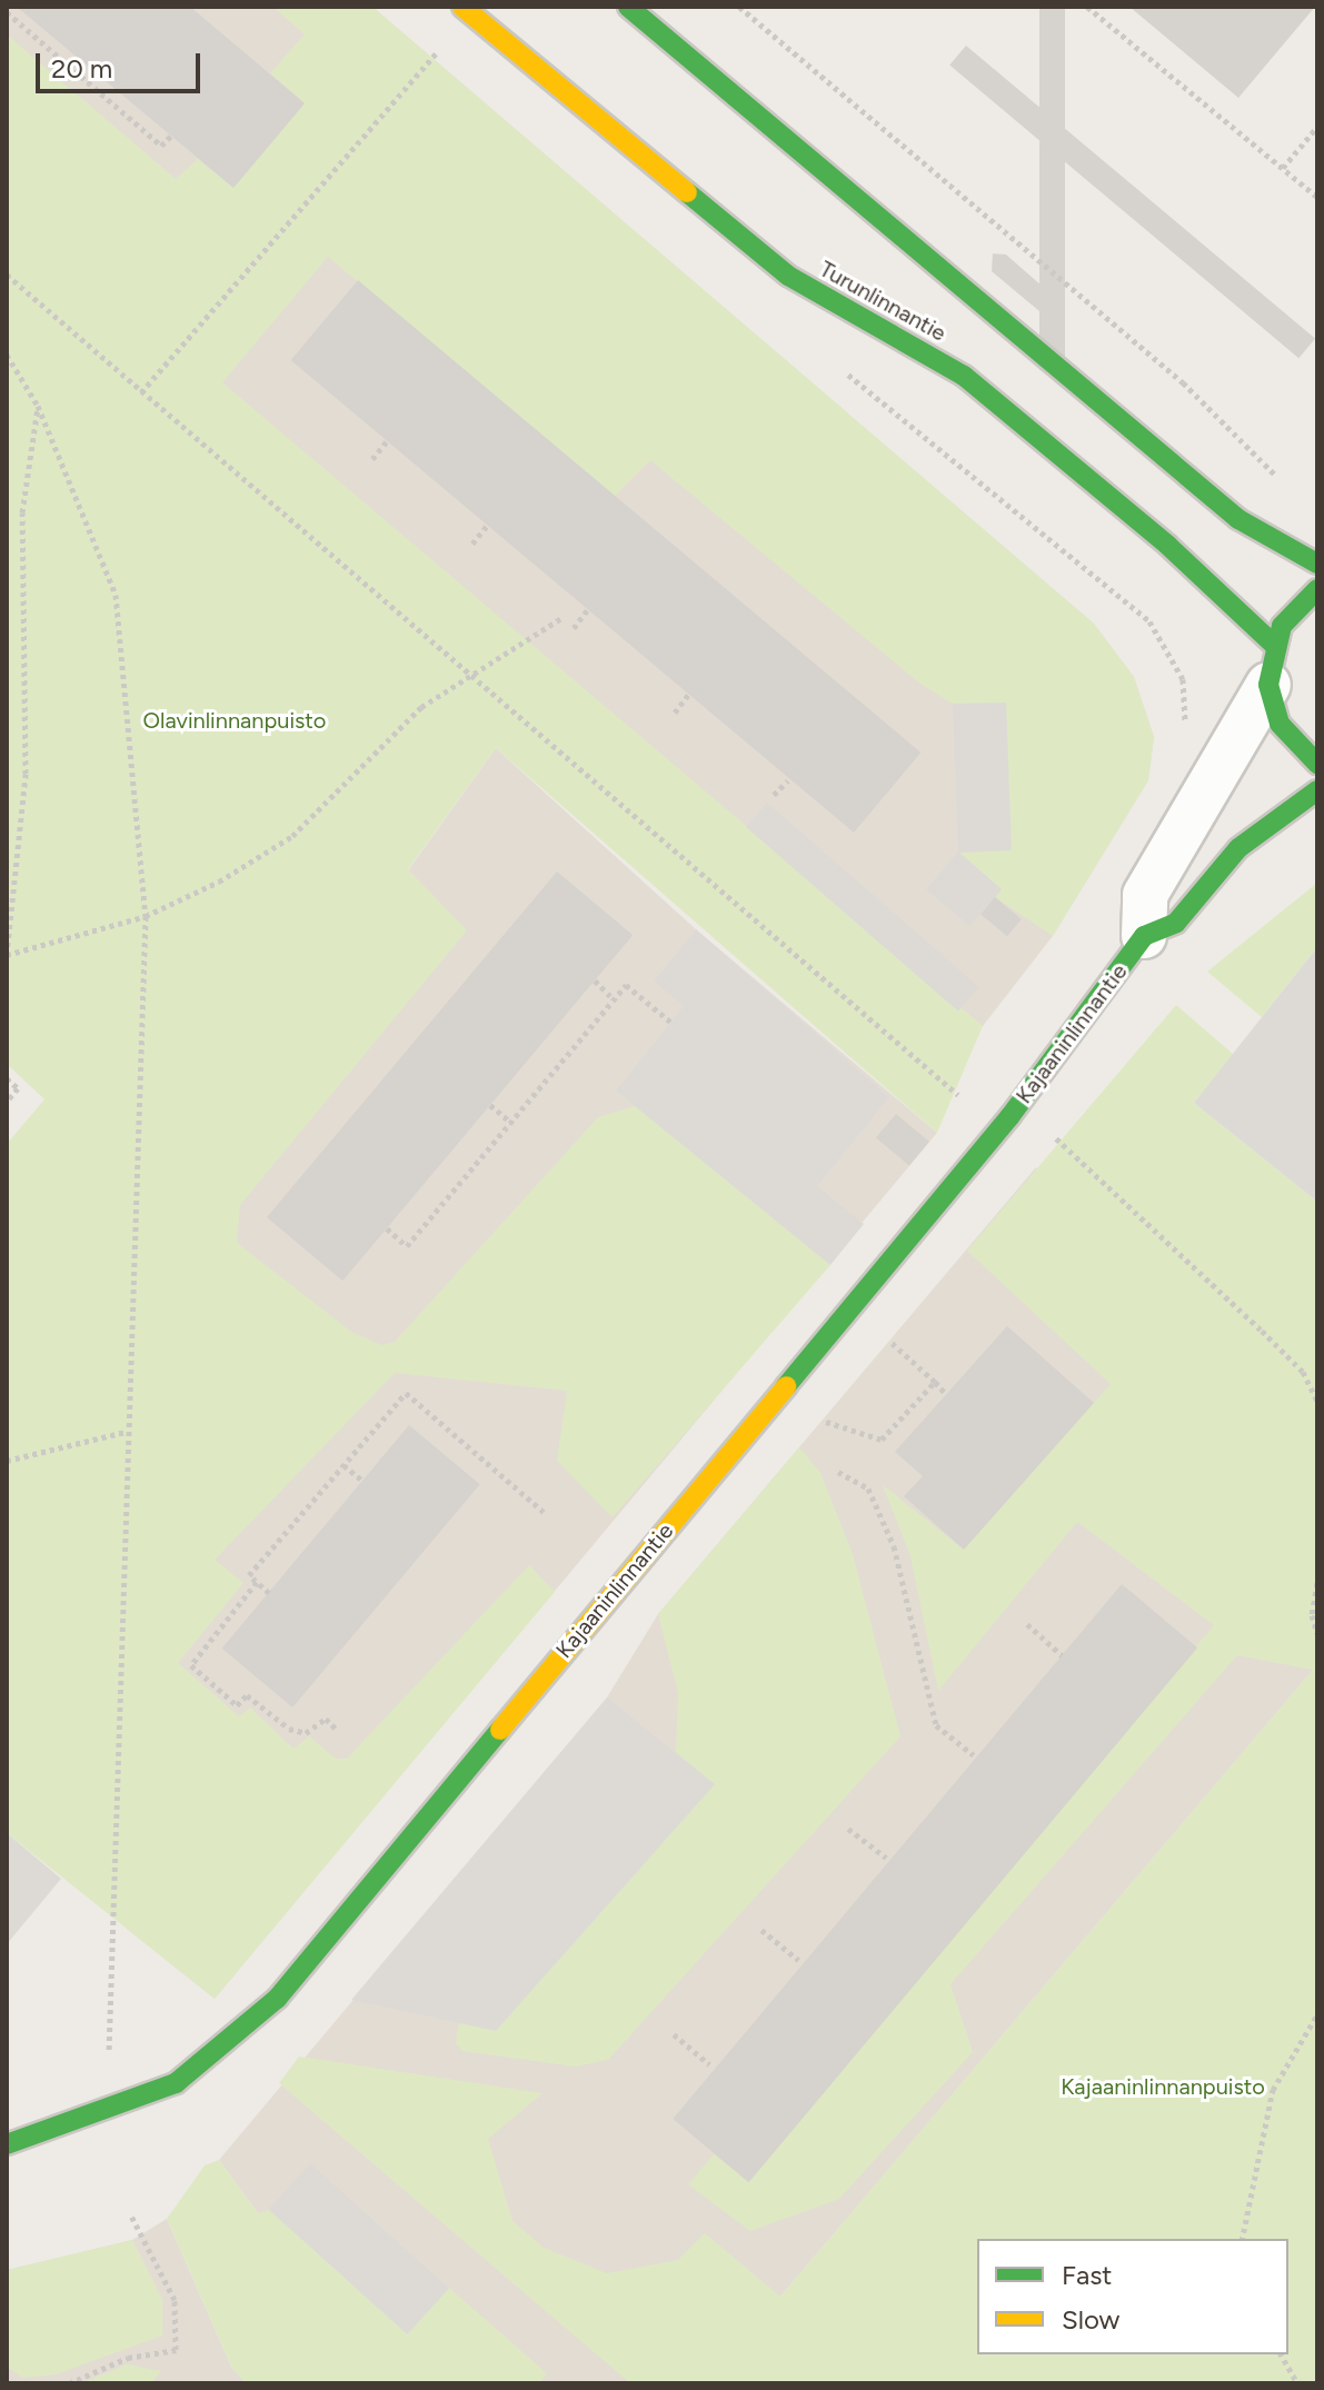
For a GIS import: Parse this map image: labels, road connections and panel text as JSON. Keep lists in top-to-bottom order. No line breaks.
{"streets":{"main road":["Turunlinnantie","Kajaaninlinnantie"]},"parks":["Olavinlinnanpuisto","Kajaaninlinnanpuisto"],"legend":["Fast","Slow"],"scale_bar":"20 m"}
